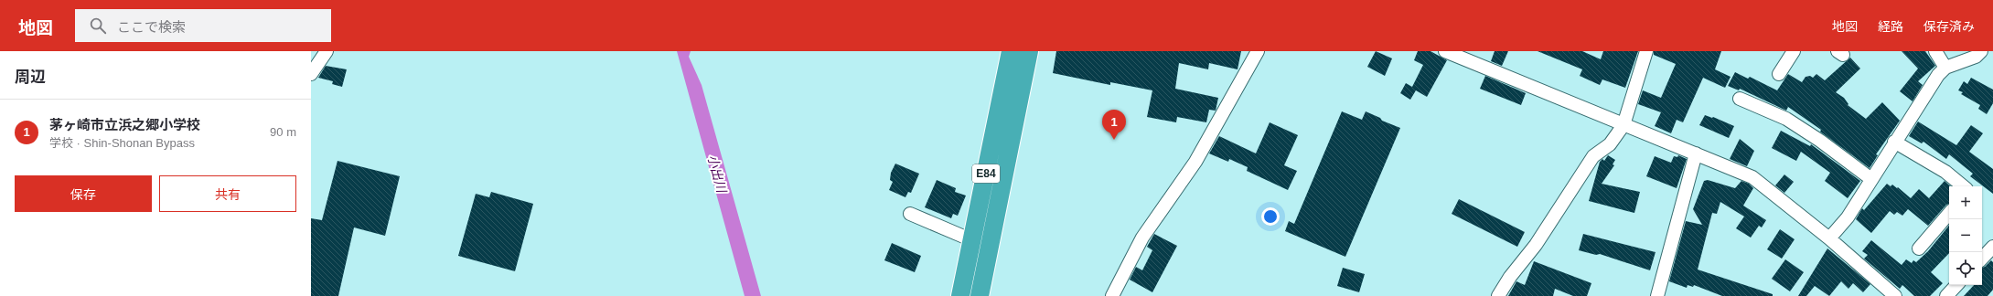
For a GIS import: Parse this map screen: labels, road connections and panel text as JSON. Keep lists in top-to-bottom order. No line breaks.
{"streets":{"highway":["E84"]},"water":["小出川"],"page":{"header":"地図","search":"ここで検索","nav":["地図","経路","保存済み"],"heading":"周辺","list":[{"mark":"1","name":"茅ヶ崎市立浜之郷小学校","note":"学校 · Shin-Shonan Bypass","value":"90 m"}],"pins":"1","buttons":["保存","共有"],"map_buttons":["+","−"]}}
